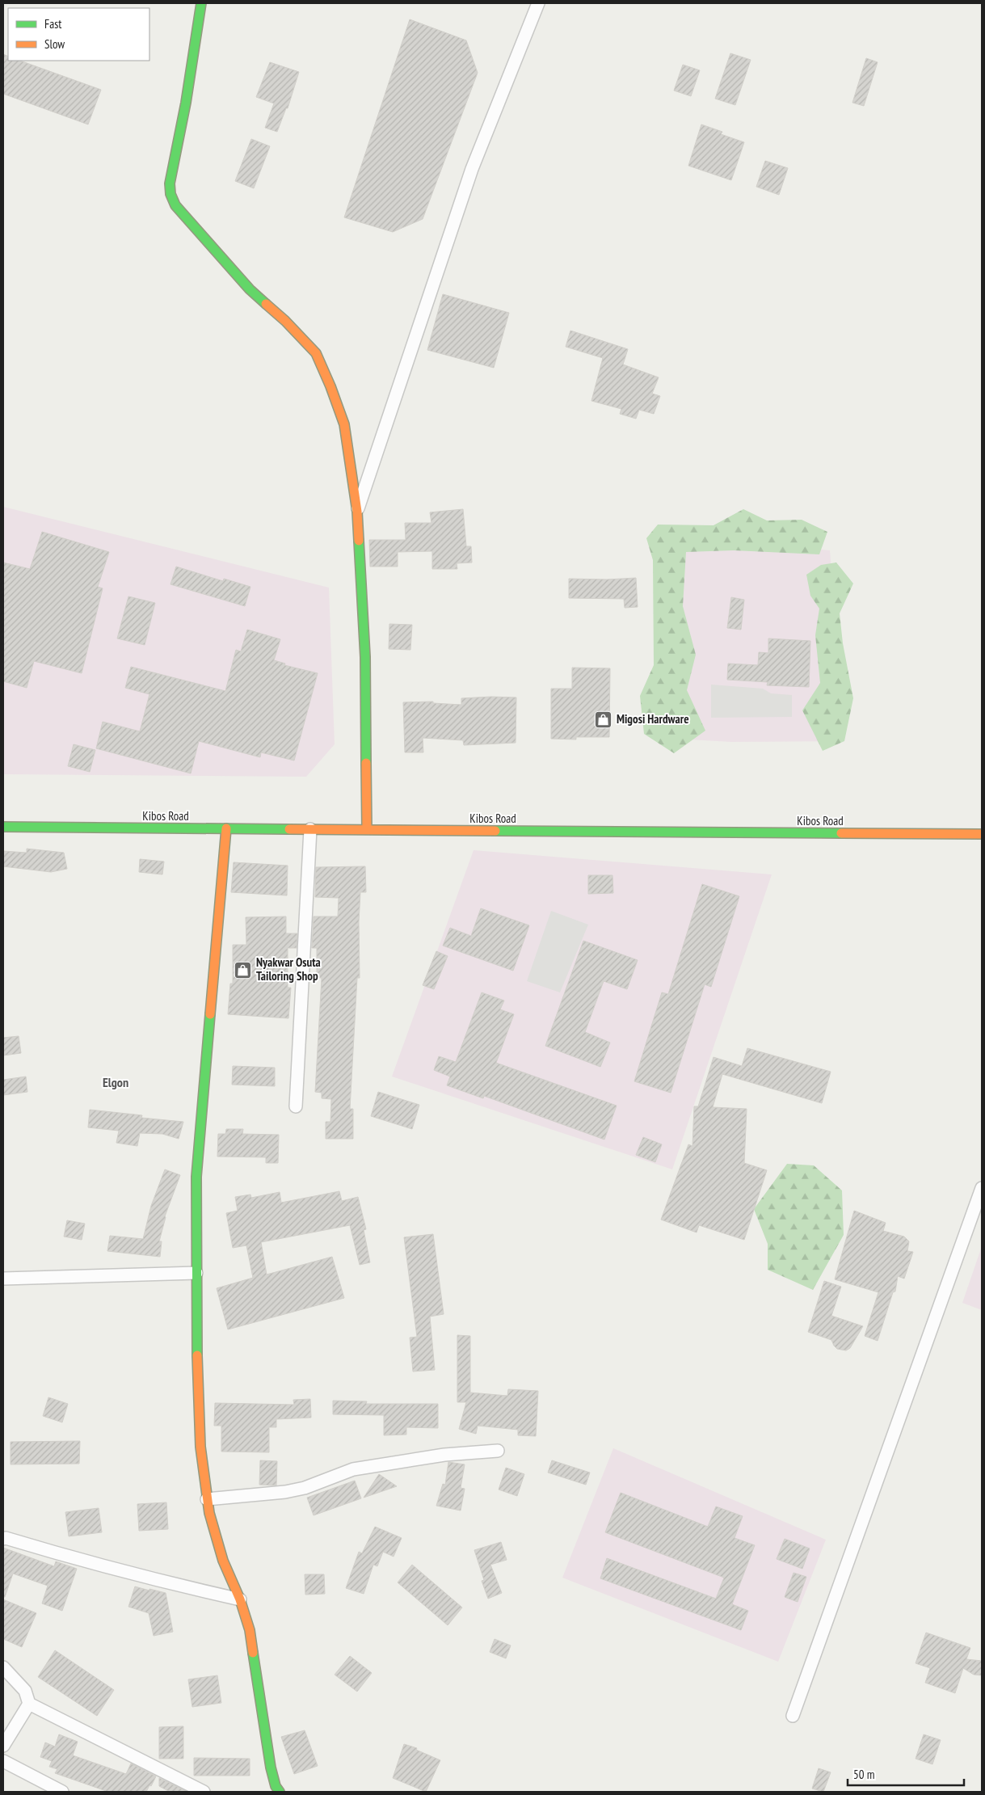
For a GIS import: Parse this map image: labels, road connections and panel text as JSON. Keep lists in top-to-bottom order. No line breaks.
{"streets":{"street":["Kibos Road"]},"districts":["Elgon"],"places":{"shop":["Migosi Hardware","Nyakwar Osuta Tailoring Shop"]},"legend":["Fast","Slow"],"scale_bar":"50 m"}
